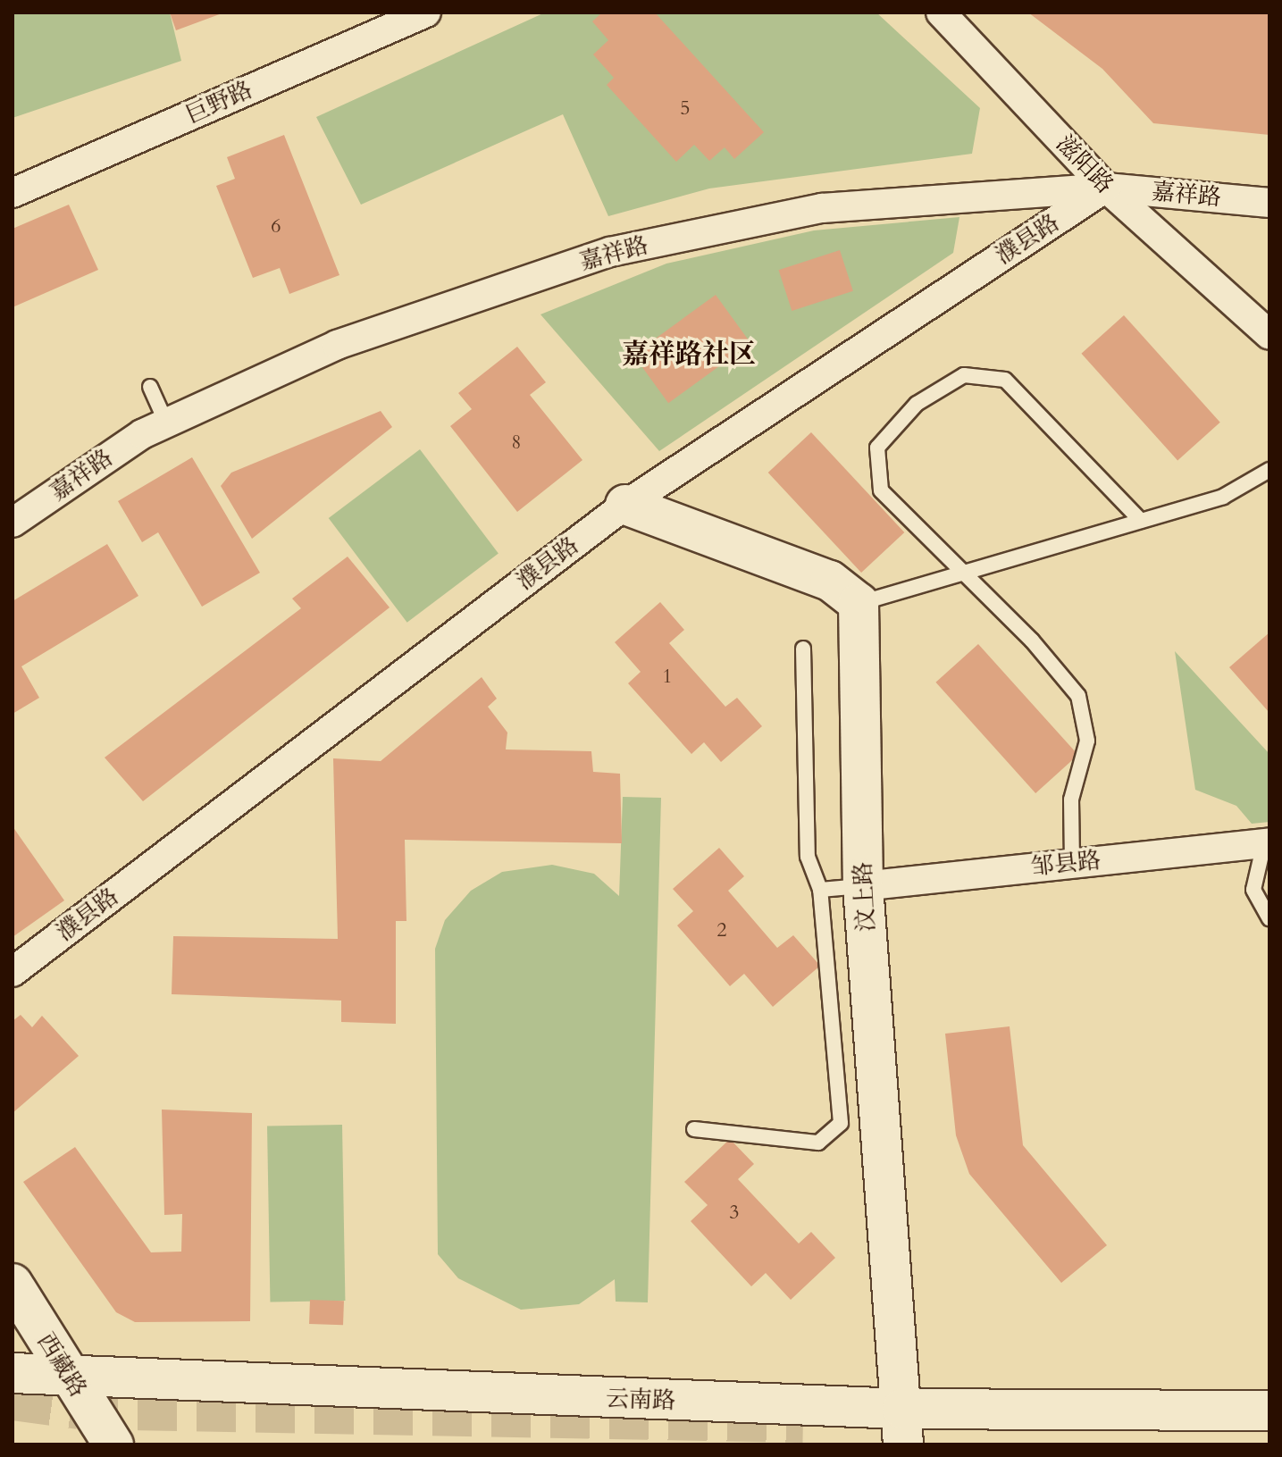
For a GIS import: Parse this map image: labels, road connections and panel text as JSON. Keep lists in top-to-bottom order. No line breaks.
{"streets":{"main road":["汶上路","西藏路","云南路"],"street":["巨野路","滋阳路","嘉祥路","濮县路","邹县路"]},"crossings":[["滋阳路","嘉祥路"],["滋阳路","濮县路"],["嘉祥路","濮县路"],["邹县路","汶上路"],["汶上路","云南路"],["西藏路","云南路"]],"districts":["嘉祥路社区"],"house_numbers":["5","6","8","1","2","3"]}
